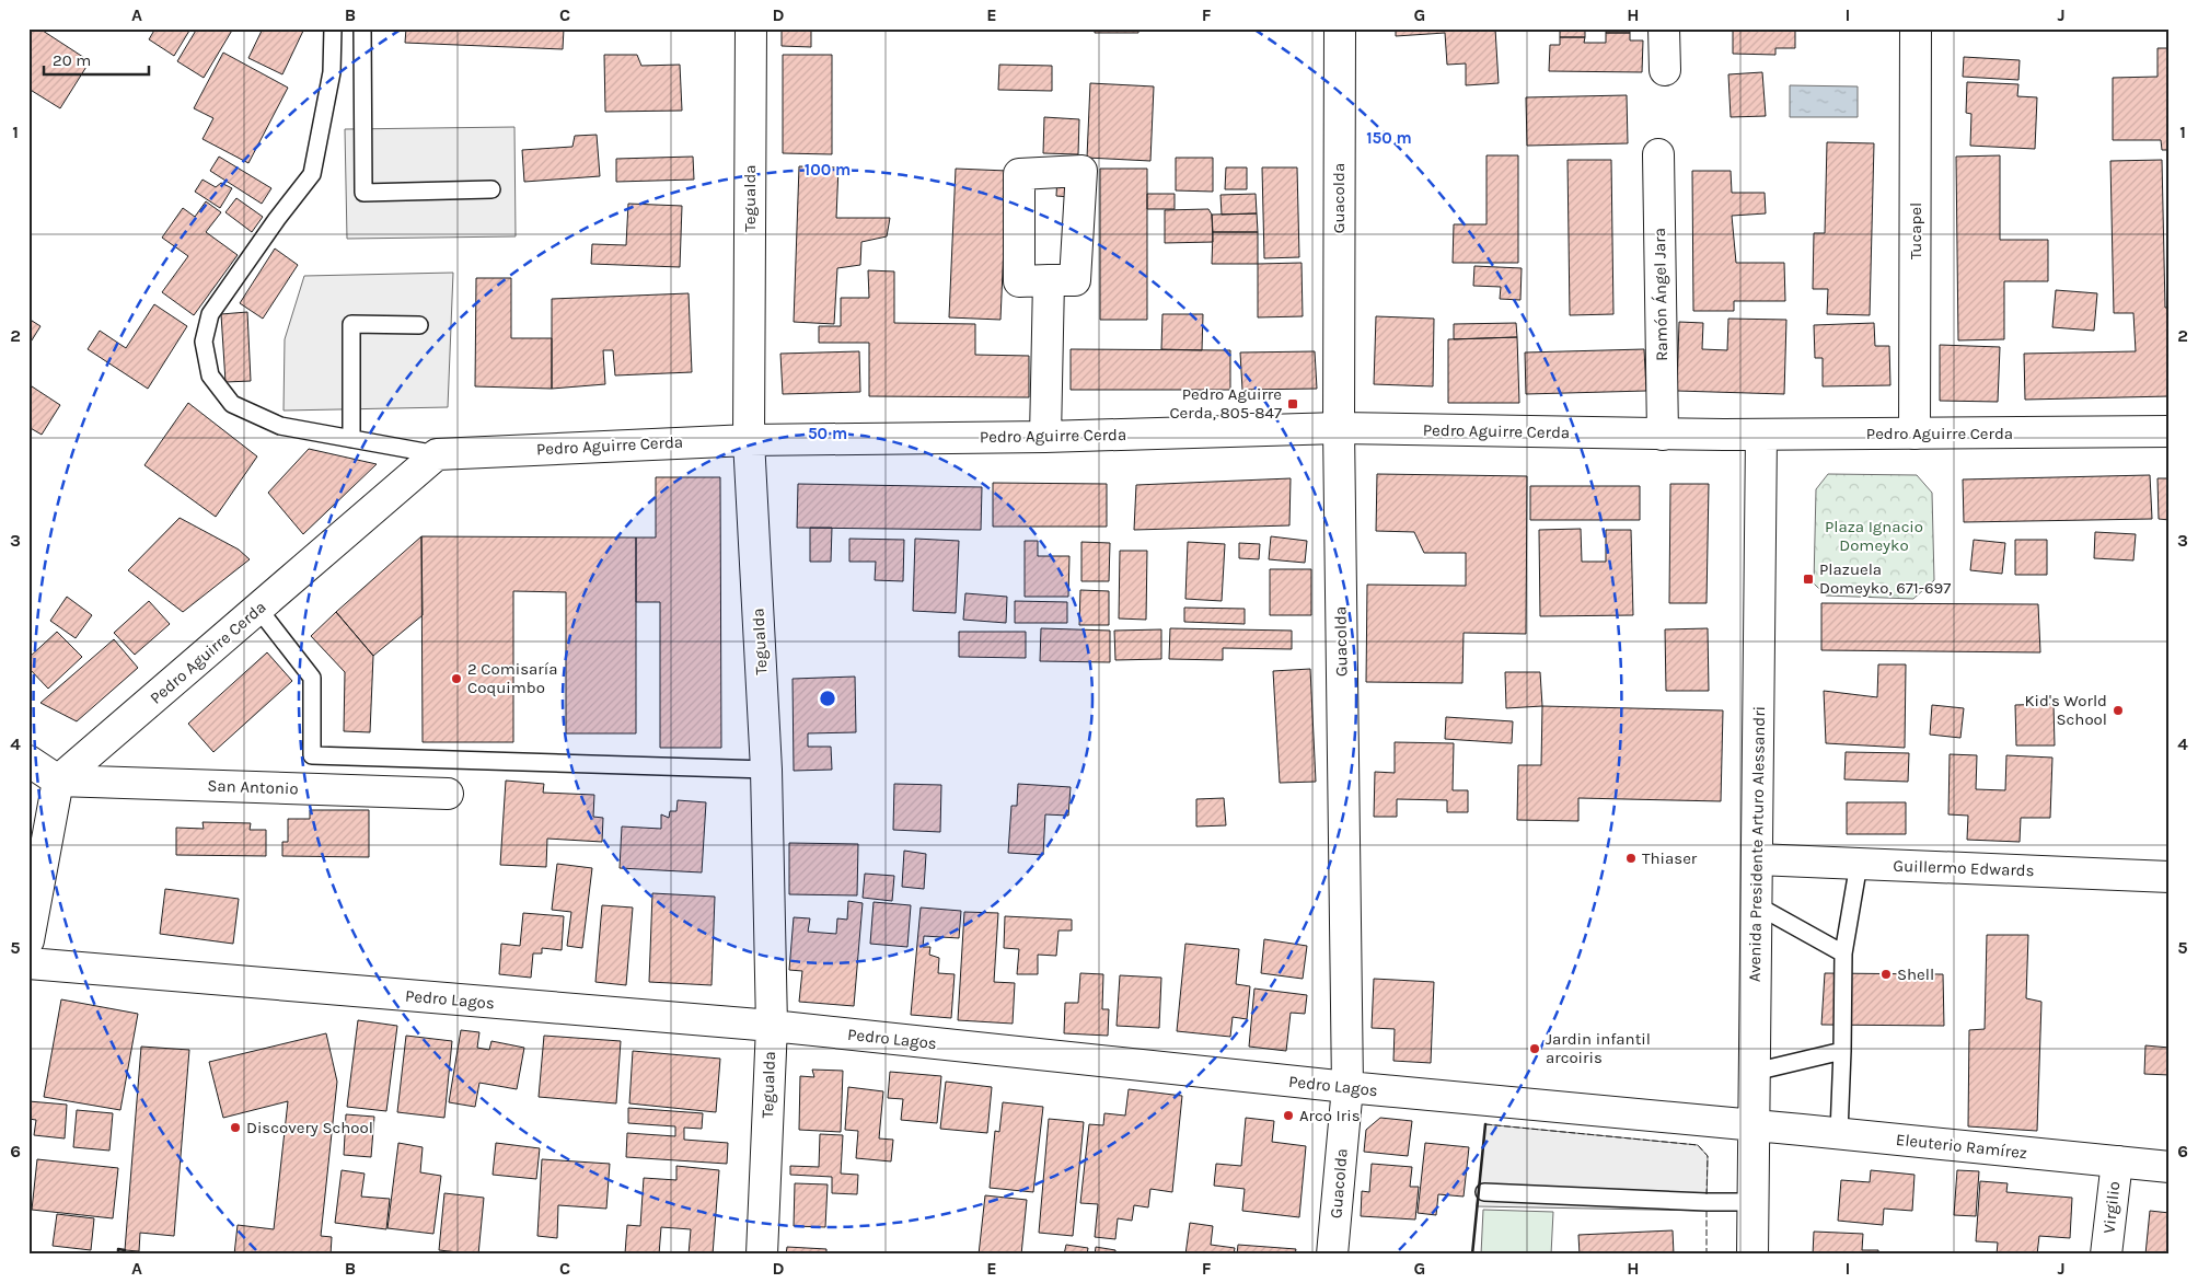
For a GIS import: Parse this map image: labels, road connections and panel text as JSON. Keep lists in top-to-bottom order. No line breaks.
{"streets":{"street":["Tegualda","Guacolda","Tucapel","Ramón Ángel Jara","Pedro Aguirre Cerda","San Antonio","Avenida Presidente Arturo Alessandri","Guillermo Edwards","Pedro Lagos","Eleuterio Ramírez","Virgilio"]},"crossings":[["Tegualda","Pedro Aguirre Cerda"],["Tegualda","Pedro Lagos"],["Guacolda","Pedro Aguirre Cerda"],["Guacolda","Pedro Lagos"],["Tucapel","Pedro Aguirre Cerda"],["Ramón Ángel Jara","Pedro Aguirre Cerda"],["Pedro Aguirre Cerda","San Antonio"],["Pedro Aguirre Cerda","Avenida Presidente Arturo Alessandri"],["Avenida Presidente Arturo Alessandri","Guillermo Edwards"],["Avenida Presidente Arturo Alessandri","Pedro Lagos"],["Avenida Presidente Arturo Alessandri","Eleuterio Ramírez"],["Pedro Lagos","Eleuterio Ramírez"],["Eleuterio Ramírez","Virgilio"]],"parks":["Plaza Ignacio Domeyko"],"places":{"transit":["Pedro Aguirre Cerda, 805-847","Plazuela Domeyko, 671-697"],"other":["2 Comisaría Coquimbo","Kid's World School","Thiaser","Shell","Jardin infantil arcoiris","Arco Iris","Discovery School"]},"scale_bar":"20 m","grid":{"columns":["A","B","C","D","E","F","G","H","I","J"],"rows":["1","2","3","4","5","6"]},"rings":["150 m","100 m","50 m"]}
